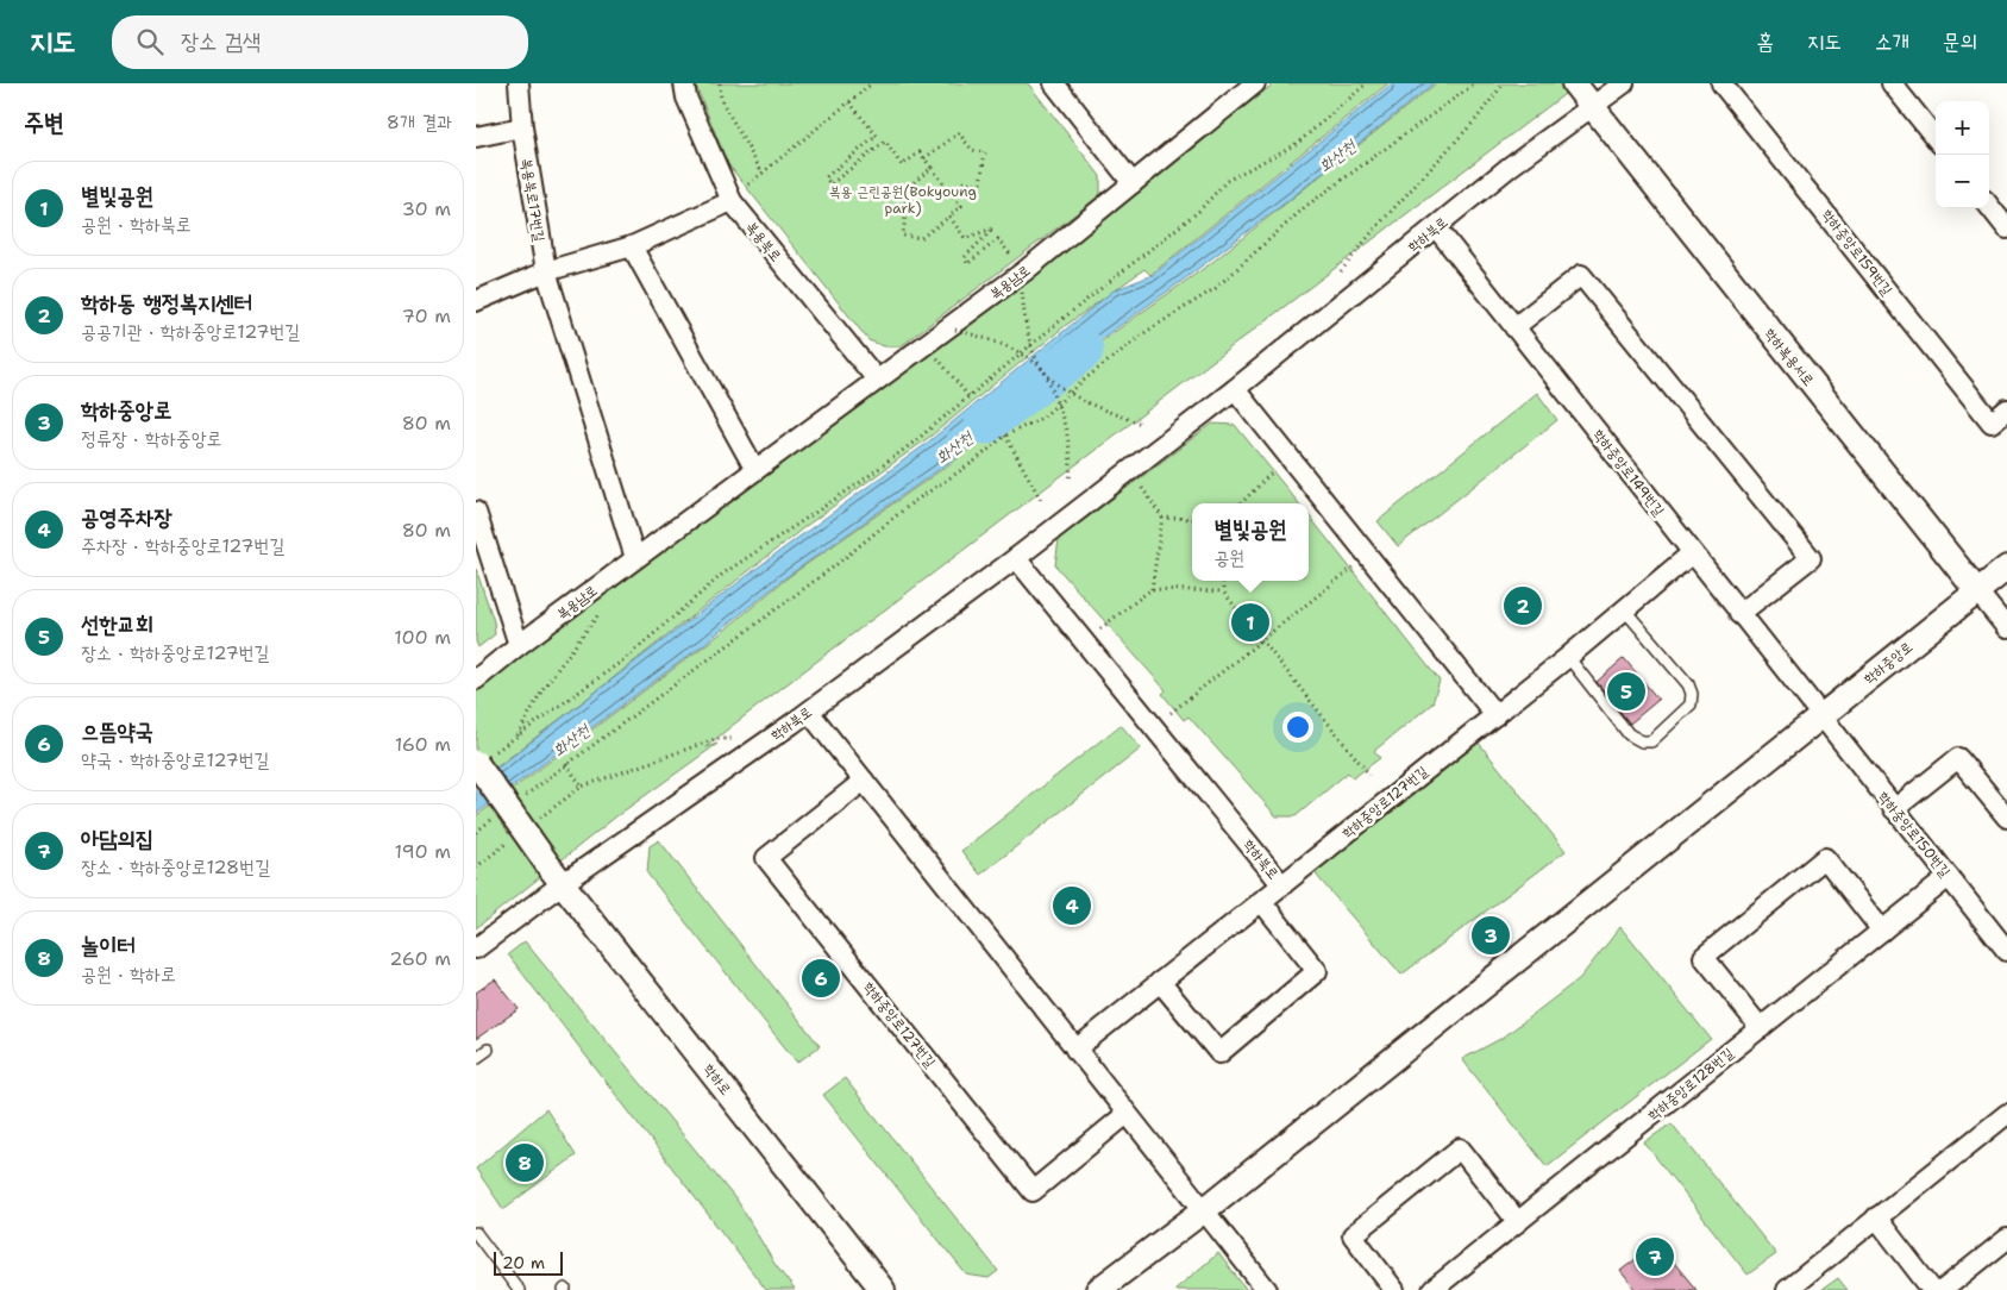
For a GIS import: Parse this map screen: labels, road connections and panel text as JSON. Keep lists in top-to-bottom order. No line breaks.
{"streets":{"street":["복용북로17번길","학하북로","복용북로","학하중앙로159번길","복용남로","학하복용서로","학하중앙로149번길","학하중앙로","학하중앙로127번길","학하중앙로150번길","학하로","학하중앙로128번길"]},"crossings":[["학하북로","학하복용서로"],["학하북로","학하중앙로149번길"],["학하북로","학하중앙로127번길"],["학하북로","학하로"],["복용북로","복용남로"],["학하복용서로","학하중앙로"],["학하중앙로149번길","학하중앙로"],["학하중앙로149번길","학하중앙로127번길"],["학하중앙로149번길","학하중앙로150번길"],["학하중앙로","학하중앙로150번길"],["학하중앙로150번길","학하중앙로128번길"]],"water":["화산천"],"parks":["복용 근린공원(Bokyoung park)"],"scale_bar":"20 m","page":{"header":"지도","search":"장소 검색","nav":["홈","지도","소개","문의"],"heading":["주변","8개 결과"],"map_buttons":["+","−"],"list":[{"mark":"1","name":"별빛공원","note":"공원 · 학하북로","value":"30 m"},{"mark":"2","name":"학하동 행정복지센터","note":"공공기관 · 학하중앙로127번길","value":"70 m"},{"mark":"3","name":"학하중앙로","note":"정류장 · 학하중앙로","value":"80 m"},{"mark":"4","name":"공영주차장","note":"주차장 · 학하중앙로127번길","value":"80 m"},{"mark":"5","name":"선한교회","note":"장소 · 학하중앙로127번길","value":"100 m"},{"mark":"6","name":"으뜸약국","note":"약국 · 학하중앙로127번길","value":"160 m"},{"mark":"7","name":"아담의집","note":"장소 · 학하중앙로128번길","value":"190 m"},{"mark":"8","name":"놀이터","note":"공원 · 학하로","value":"260 m"}],"popup":["별빛공원","공원"],"pins":["2","1","5","4","3","6","8","7"],"scale":"20 m"}}
